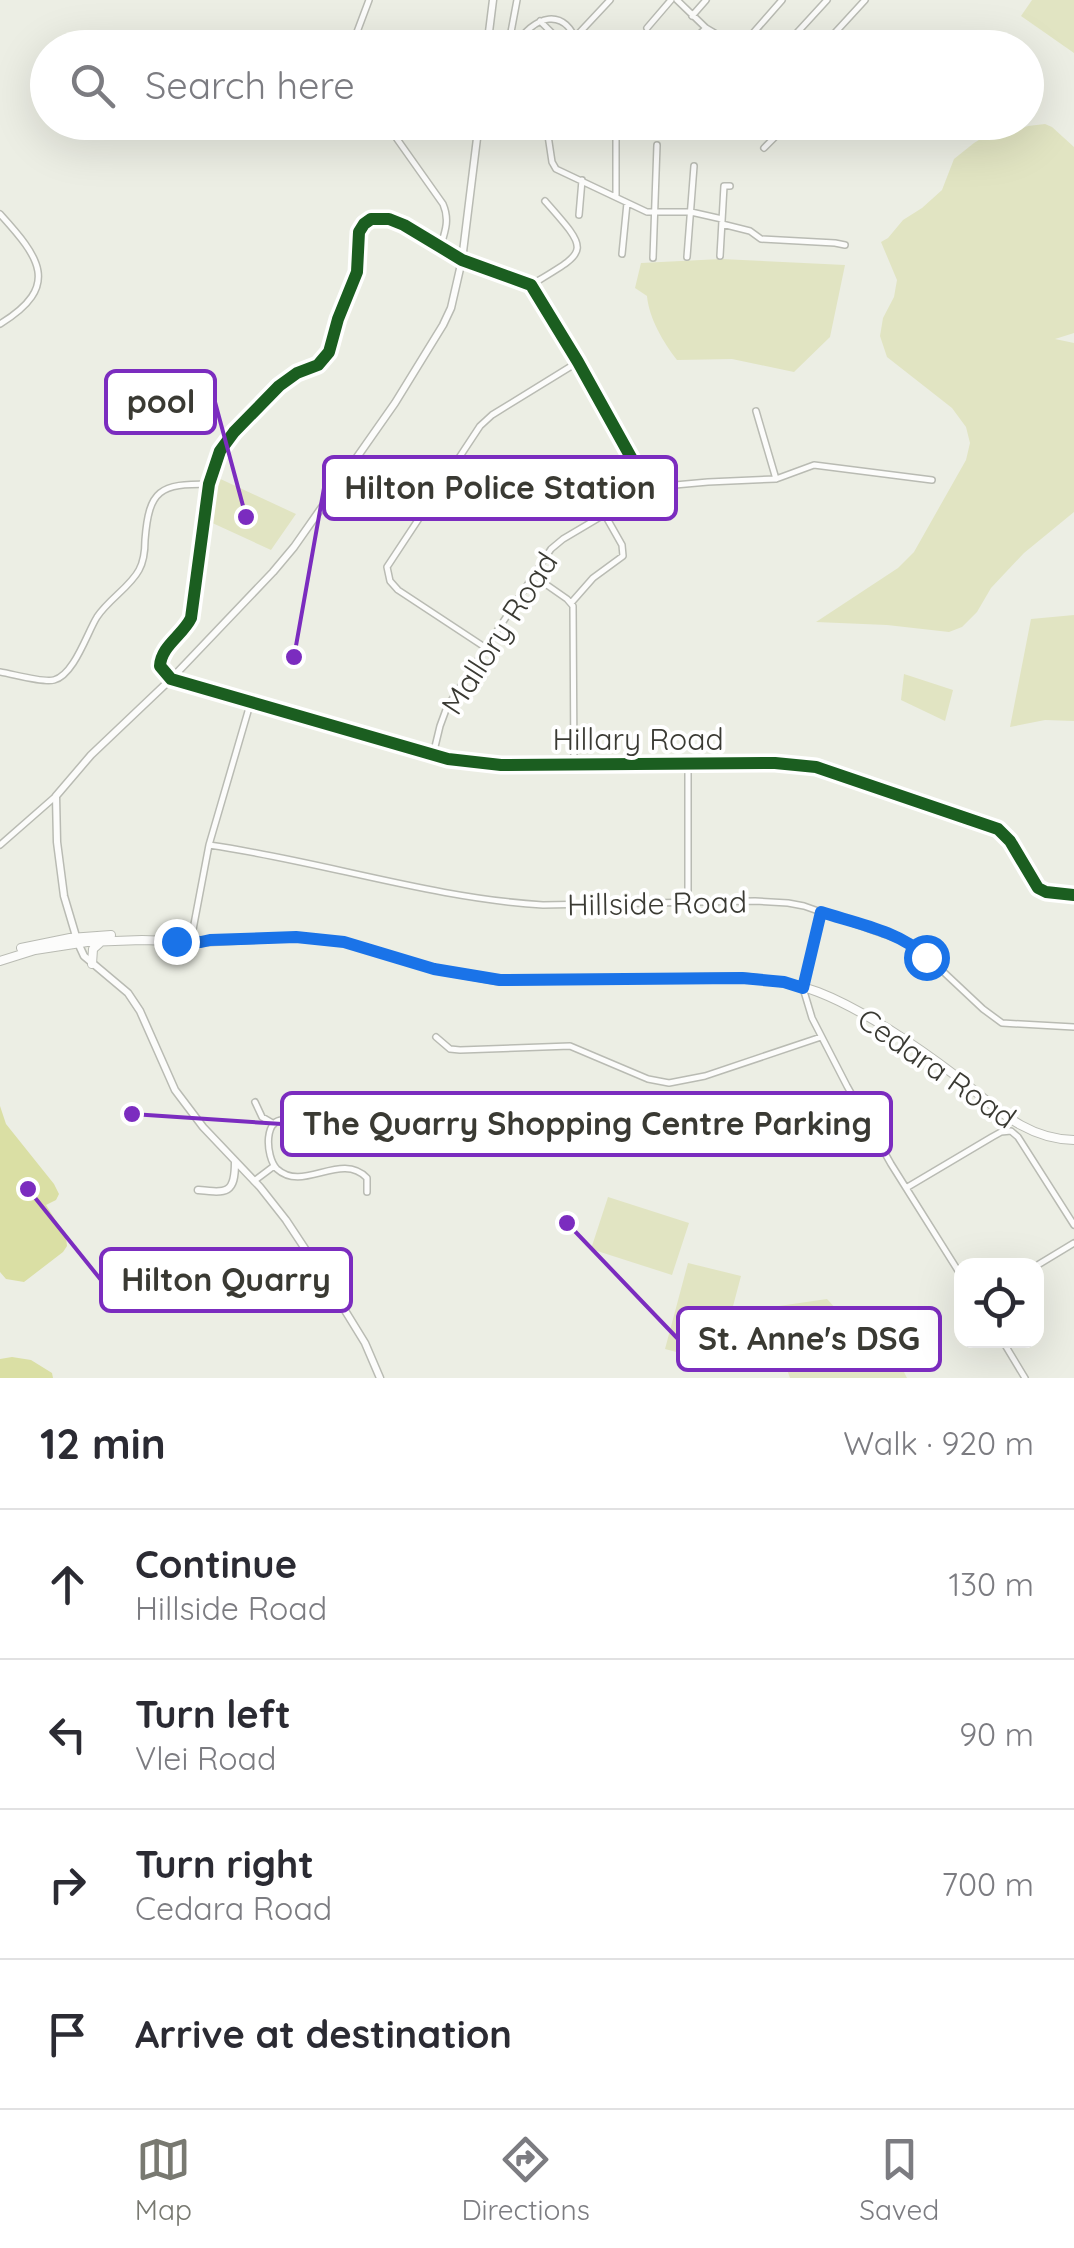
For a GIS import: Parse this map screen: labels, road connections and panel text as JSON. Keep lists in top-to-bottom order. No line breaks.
{"streets":{"main road":["Cedara Road"],"street":["Mallory Road","Hillary Road","Hillside Road"]},"crossings":[["Mallory Road","Hillary Road"]],"places":["pool","Hilton Police Station","The Quarry Shopping Centre Parking","Hilton Quarry","St. Anne's DSG"],"page":{"search":"Search here","heading":["12 min","Walk · 920 m"],"list":[["Continue","Hillside Road","130 m"],["Turn left","Vlei Road","90 m"],["Turn right","Cedara Road","700 m"],"Arrive at destination"],"nav":["Map","Directions","Saved"]}}
